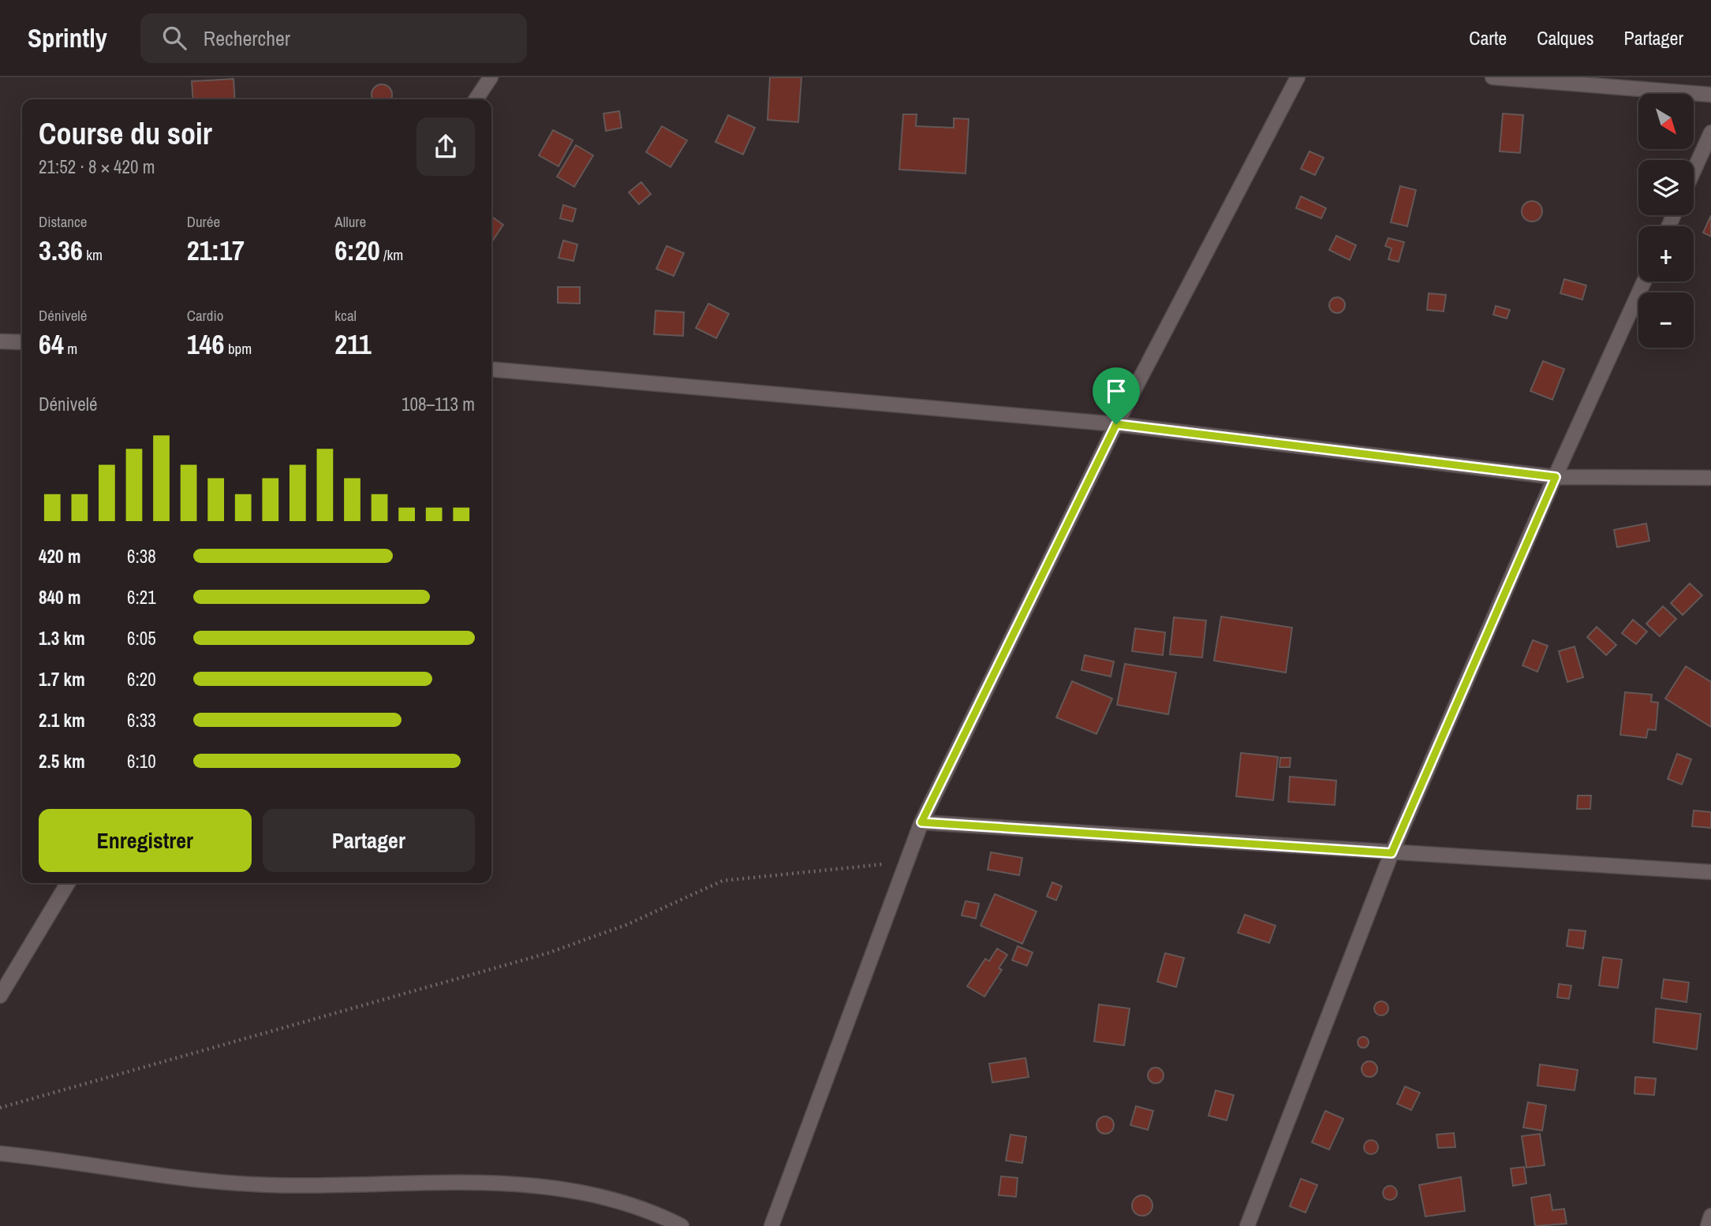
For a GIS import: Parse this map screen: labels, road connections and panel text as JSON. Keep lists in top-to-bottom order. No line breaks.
{"north":"bottom right","page":{"header":"Sprintly","search":"Rechercher","nav":["Carte","Calques","Partager"],"map_buttons":["+","−"],"heading":["Course du soir","21:52 · 8 × 420 m"],"stats":[["Distance","3.36 km"],["Durée","21:17"],["Allure","6:20 /km"],["Dénivelé","64 m"],["Cardio","146 bpm"],["kcal","211"]],"chart":["Dénivelé","108–113 m"],"list":[{"name":"420 m","note":"6:38"},{"name":"840 m","note":"6:21"},{"name":"1.3 km","note":"6:05"},{"name":"1.7 km","note":"6:20"},{"name":"2.1 km","note":"6:33"},{"name":"2.5 km","note":"6:10"}],"buttons":["Enregistrer","Partager"]}}
